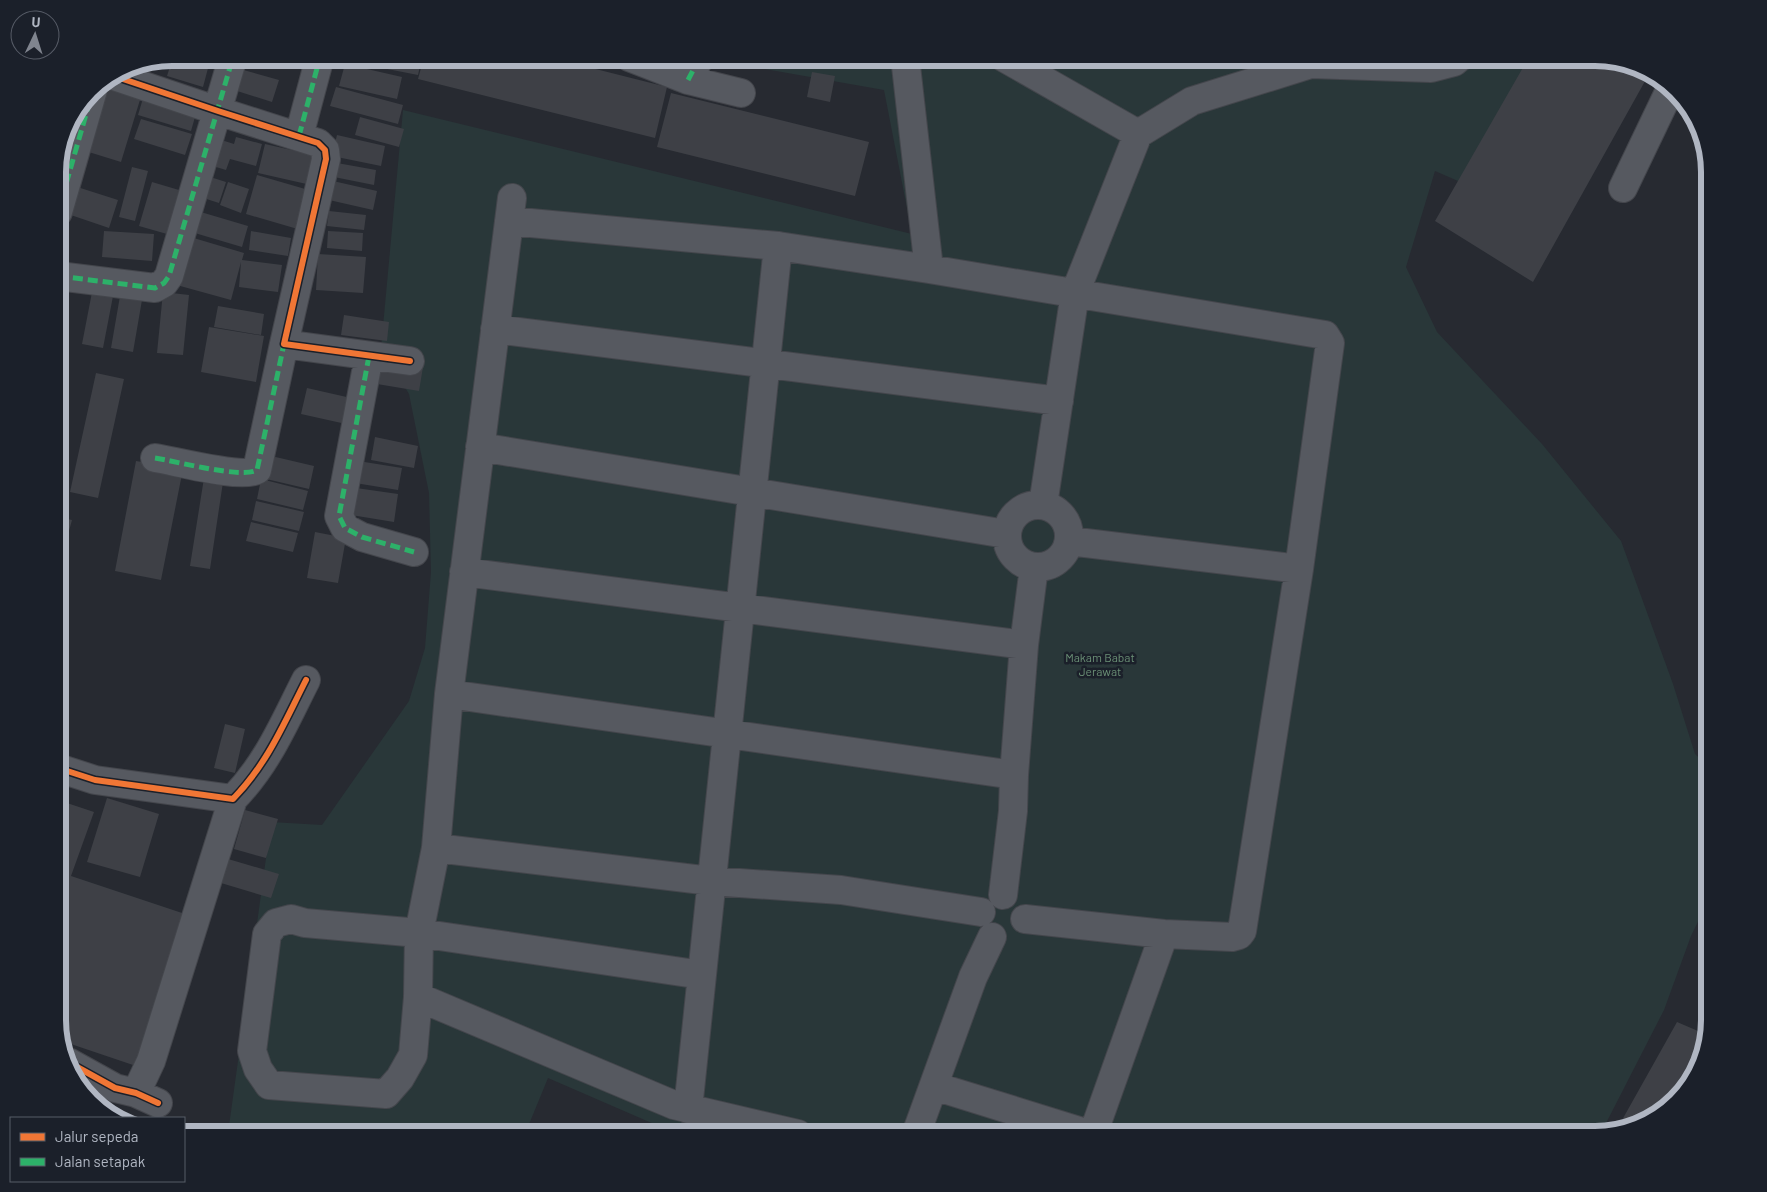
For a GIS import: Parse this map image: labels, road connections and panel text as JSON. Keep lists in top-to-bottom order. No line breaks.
{"parks":["Makam Babat Jerawat"],"legend":["Jalur sepeda","Jalan setapak"],"north":"top"}
